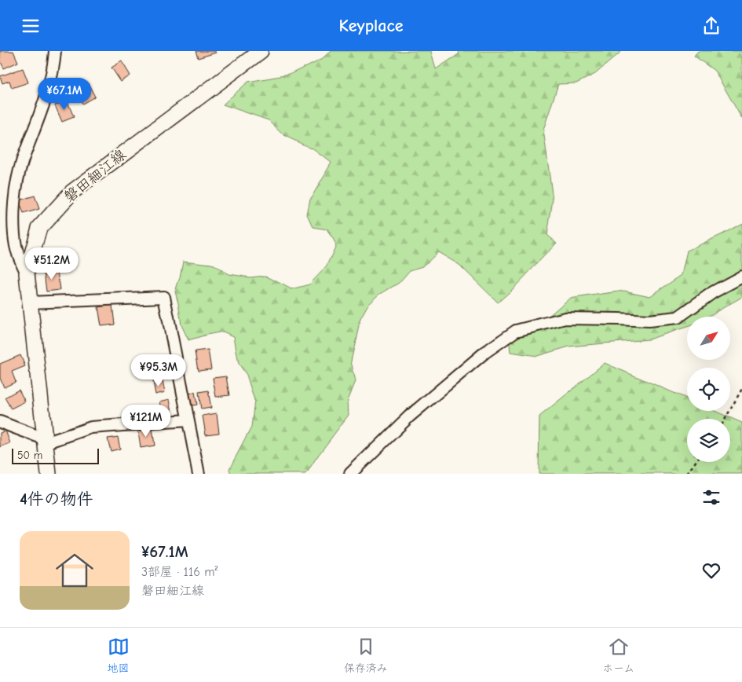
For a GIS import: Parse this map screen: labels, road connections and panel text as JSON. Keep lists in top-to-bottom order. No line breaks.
{"streets":{"main road":["磐田細江線"]},"scale_bar":"50 m","north":"top right","page":{"header":"Keyplace","price":["¥67.1M","¥51.2M","¥95.3M","¥121M"],"scale":"50 m","heading":"4件の物件","list":[{"name":"¥67.1M","note":"3部屋 · 116 m² · 磐田細江線"}],"tabs":["地図","保存済み","ホーム"]}}
